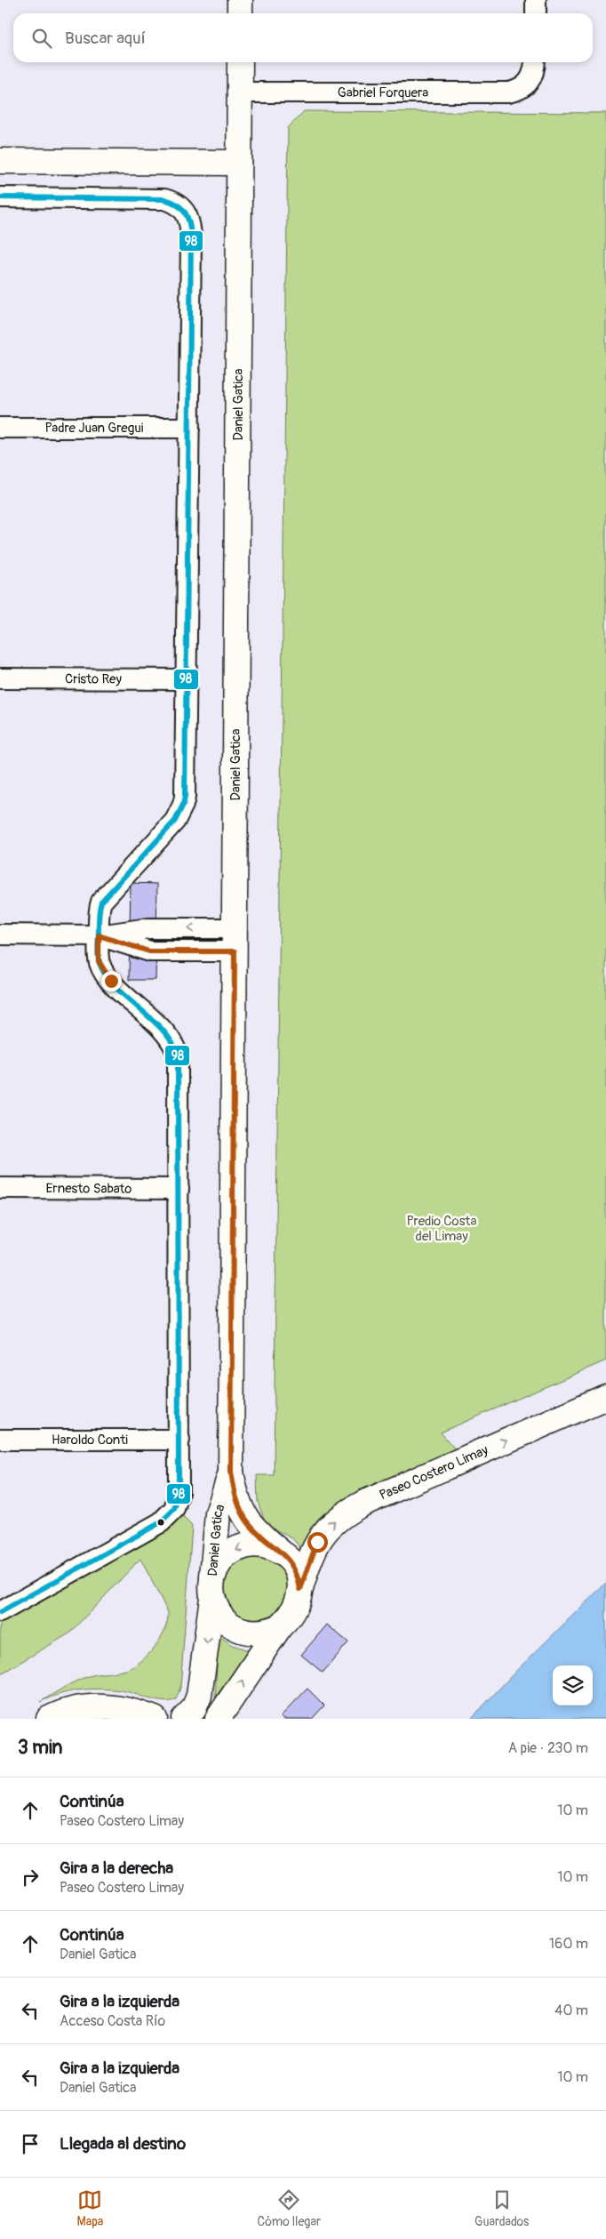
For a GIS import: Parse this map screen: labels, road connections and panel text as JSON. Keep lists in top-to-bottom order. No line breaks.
{"streets":{"main road":["Daniel Gatica","Paseo Costero Limay"],"street":["Gabriel Forquera","Padre Juan Gregui","Cristo Rey","Ernesto Sabato","Haroldo Conti"]},"crossings":[["Gabriel Forquera","Daniel Gatica"],["Daniel Gatica","Paseo Costero Limay"]],"one_way":["Paseo Costero Limay"],"parks":["Predio Costa del Limay"],"lines":["transit line 98"],"page":{"search":"Buscar aquí","heading":["3 min","A pie · 230 m"],"list":[["Continúa","Paseo Costero Limay","10 m"],["Gira a la derecha","Paseo Costero Limay","10 m"],["Continúa","Daniel Gatica","160 m"],["Gira a la izquierda","Acceso Costa Río","40 m"],["Gira a la izquierda","Daniel Gatica","10 m"],"Llegada al destino"],"nav":["Mapa","Cómo llegar","Guardados"]}}
